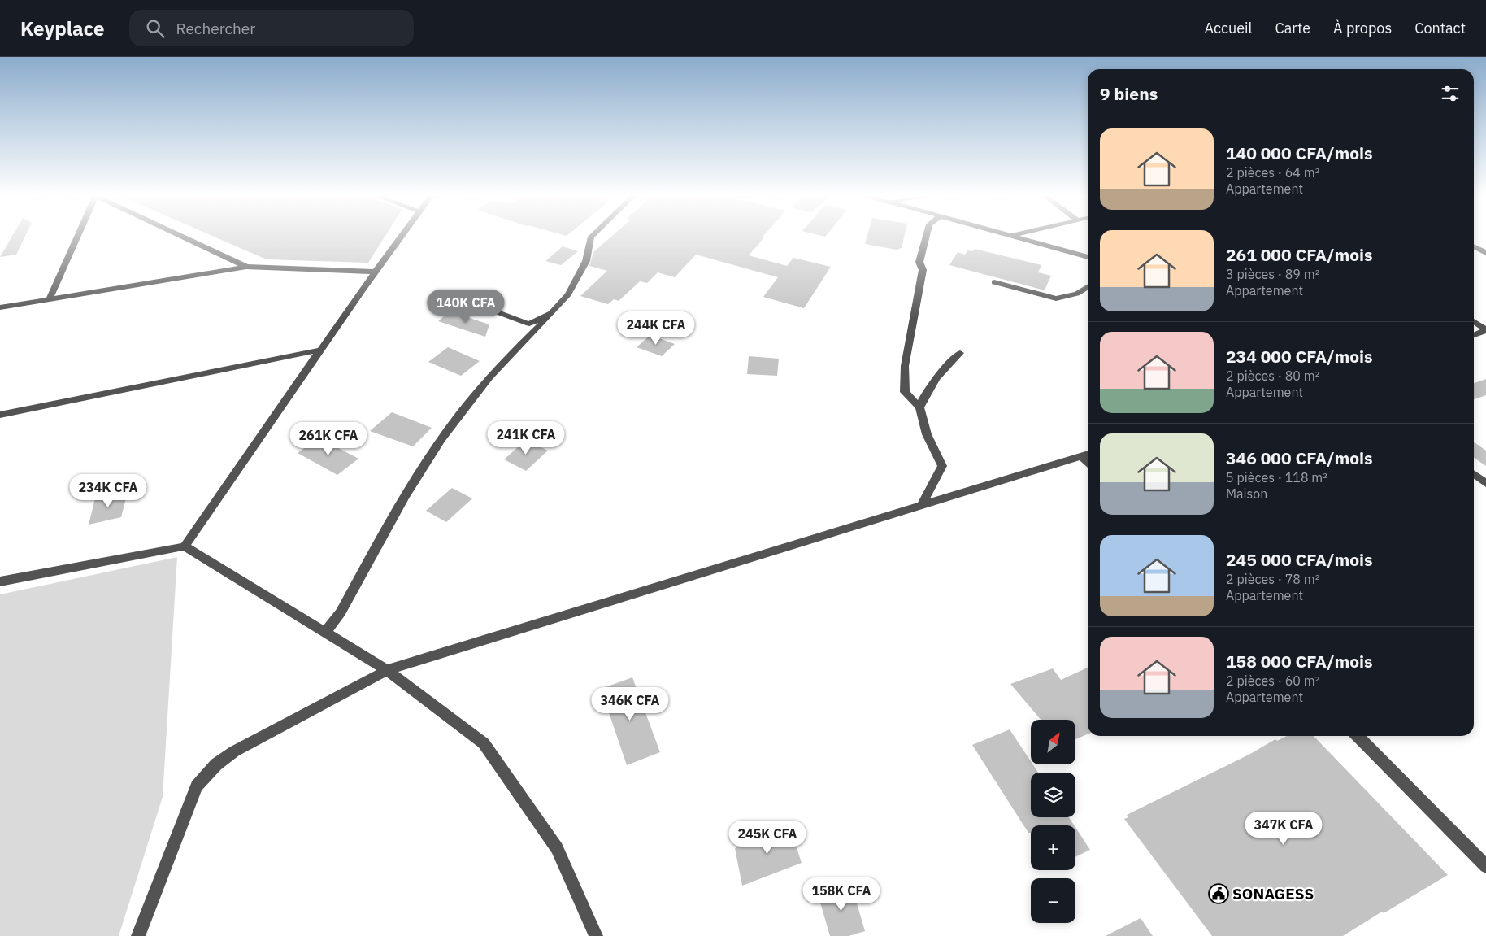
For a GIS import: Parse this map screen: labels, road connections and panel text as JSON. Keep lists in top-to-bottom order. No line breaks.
{"places":{"public building":["SONAGESS"]},"north":"top right","page":{"header":"Keyplace","search":"Rechercher","nav":["Accueil","Carte","À propos","Contact"],"heading":"9 biens","list":[{"name":"140 000 CFA/mois","note":"2 pièces · 64 m² · Appartement"},{"name":"261 000 CFA/mois","note":"3 pièces · 89 m² · Appartement"},{"name":"234 000 CFA/mois","note":"2 pièces · 80 m² · Appartement"},{"name":"346 000 CFA/mois","note":"5 pièces · 118 m² · Maison"},{"name":"245 000 CFA/mois","note":"2 pièces · 78 m² · Appartement"},{"name":"158 000 CFA/mois","note":"2 pièces · 60 m² · Appartement"}],"price":["140K CFA","244K CFA","241K CFA","261K CFA","234K CFA","346K CFA","347K CFA","245K CFA","158K CFA"],"map_buttons":["+","−"]}}
